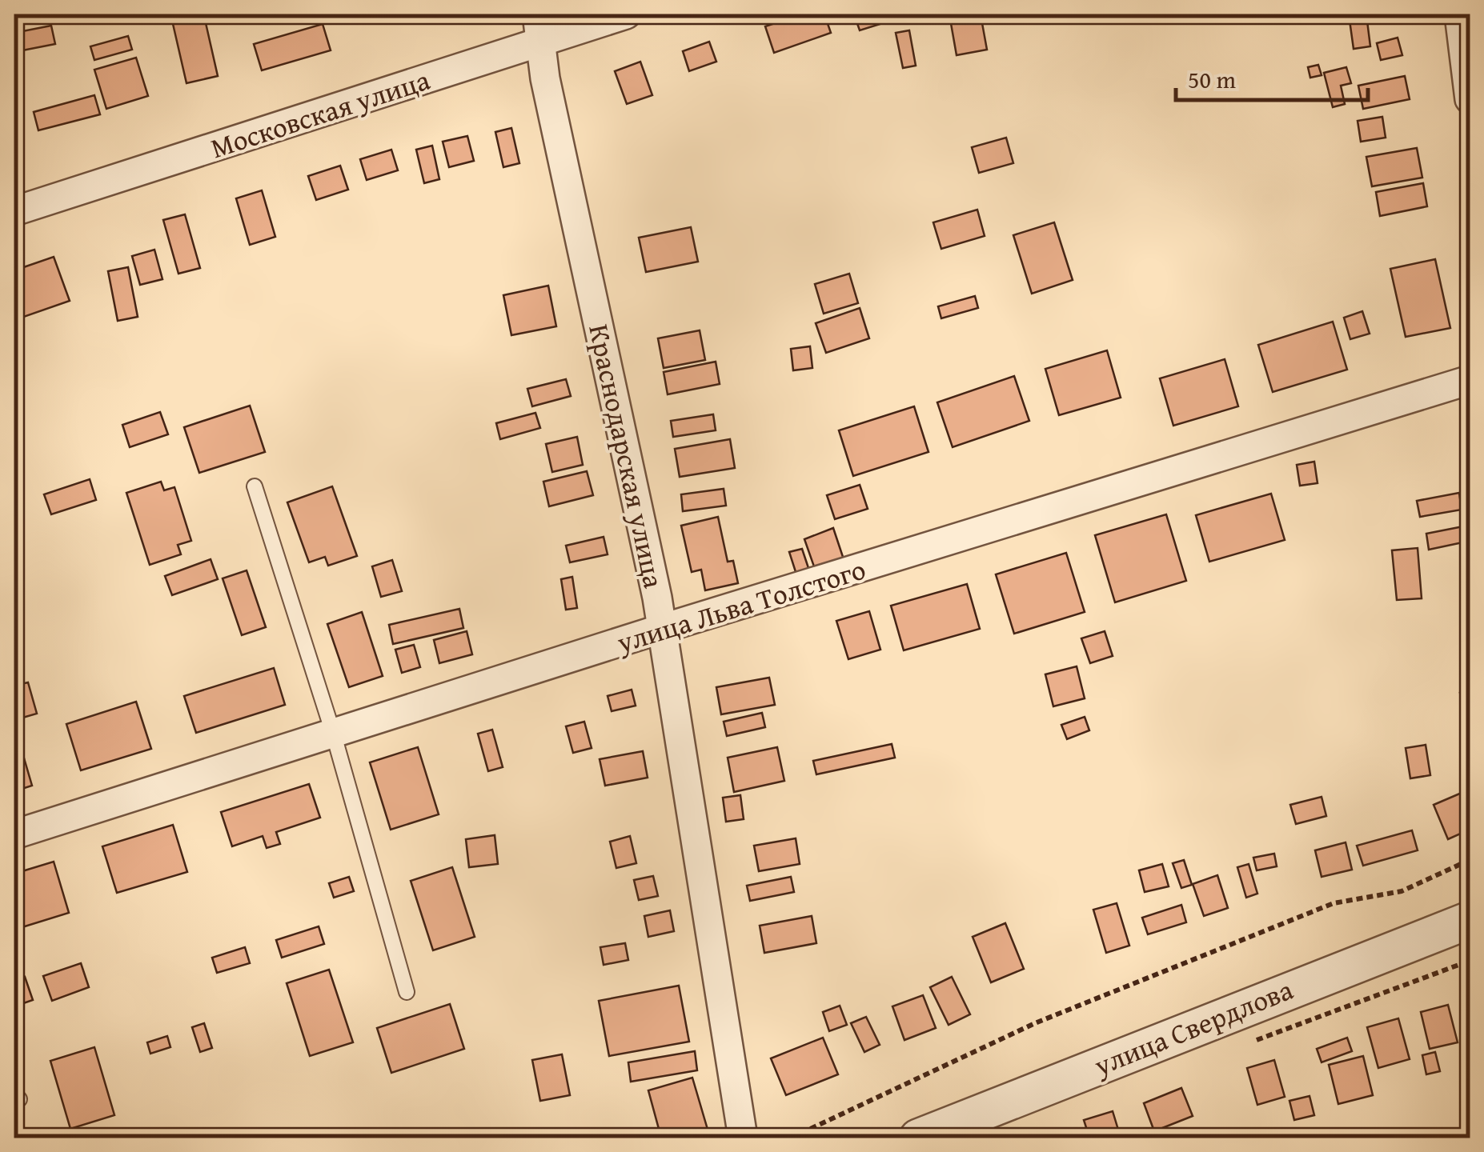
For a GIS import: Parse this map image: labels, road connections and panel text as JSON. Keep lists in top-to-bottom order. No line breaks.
{"streets":{"street":["Московская улица","Краснодарская улица","улица Льва Толстого","улица Свердлова"]},"crossings":[["Московская улица","Краснодарская улица"],["Краснодарская улица","улица Льва Толстого"]],"scale_bar":"50 m"}
